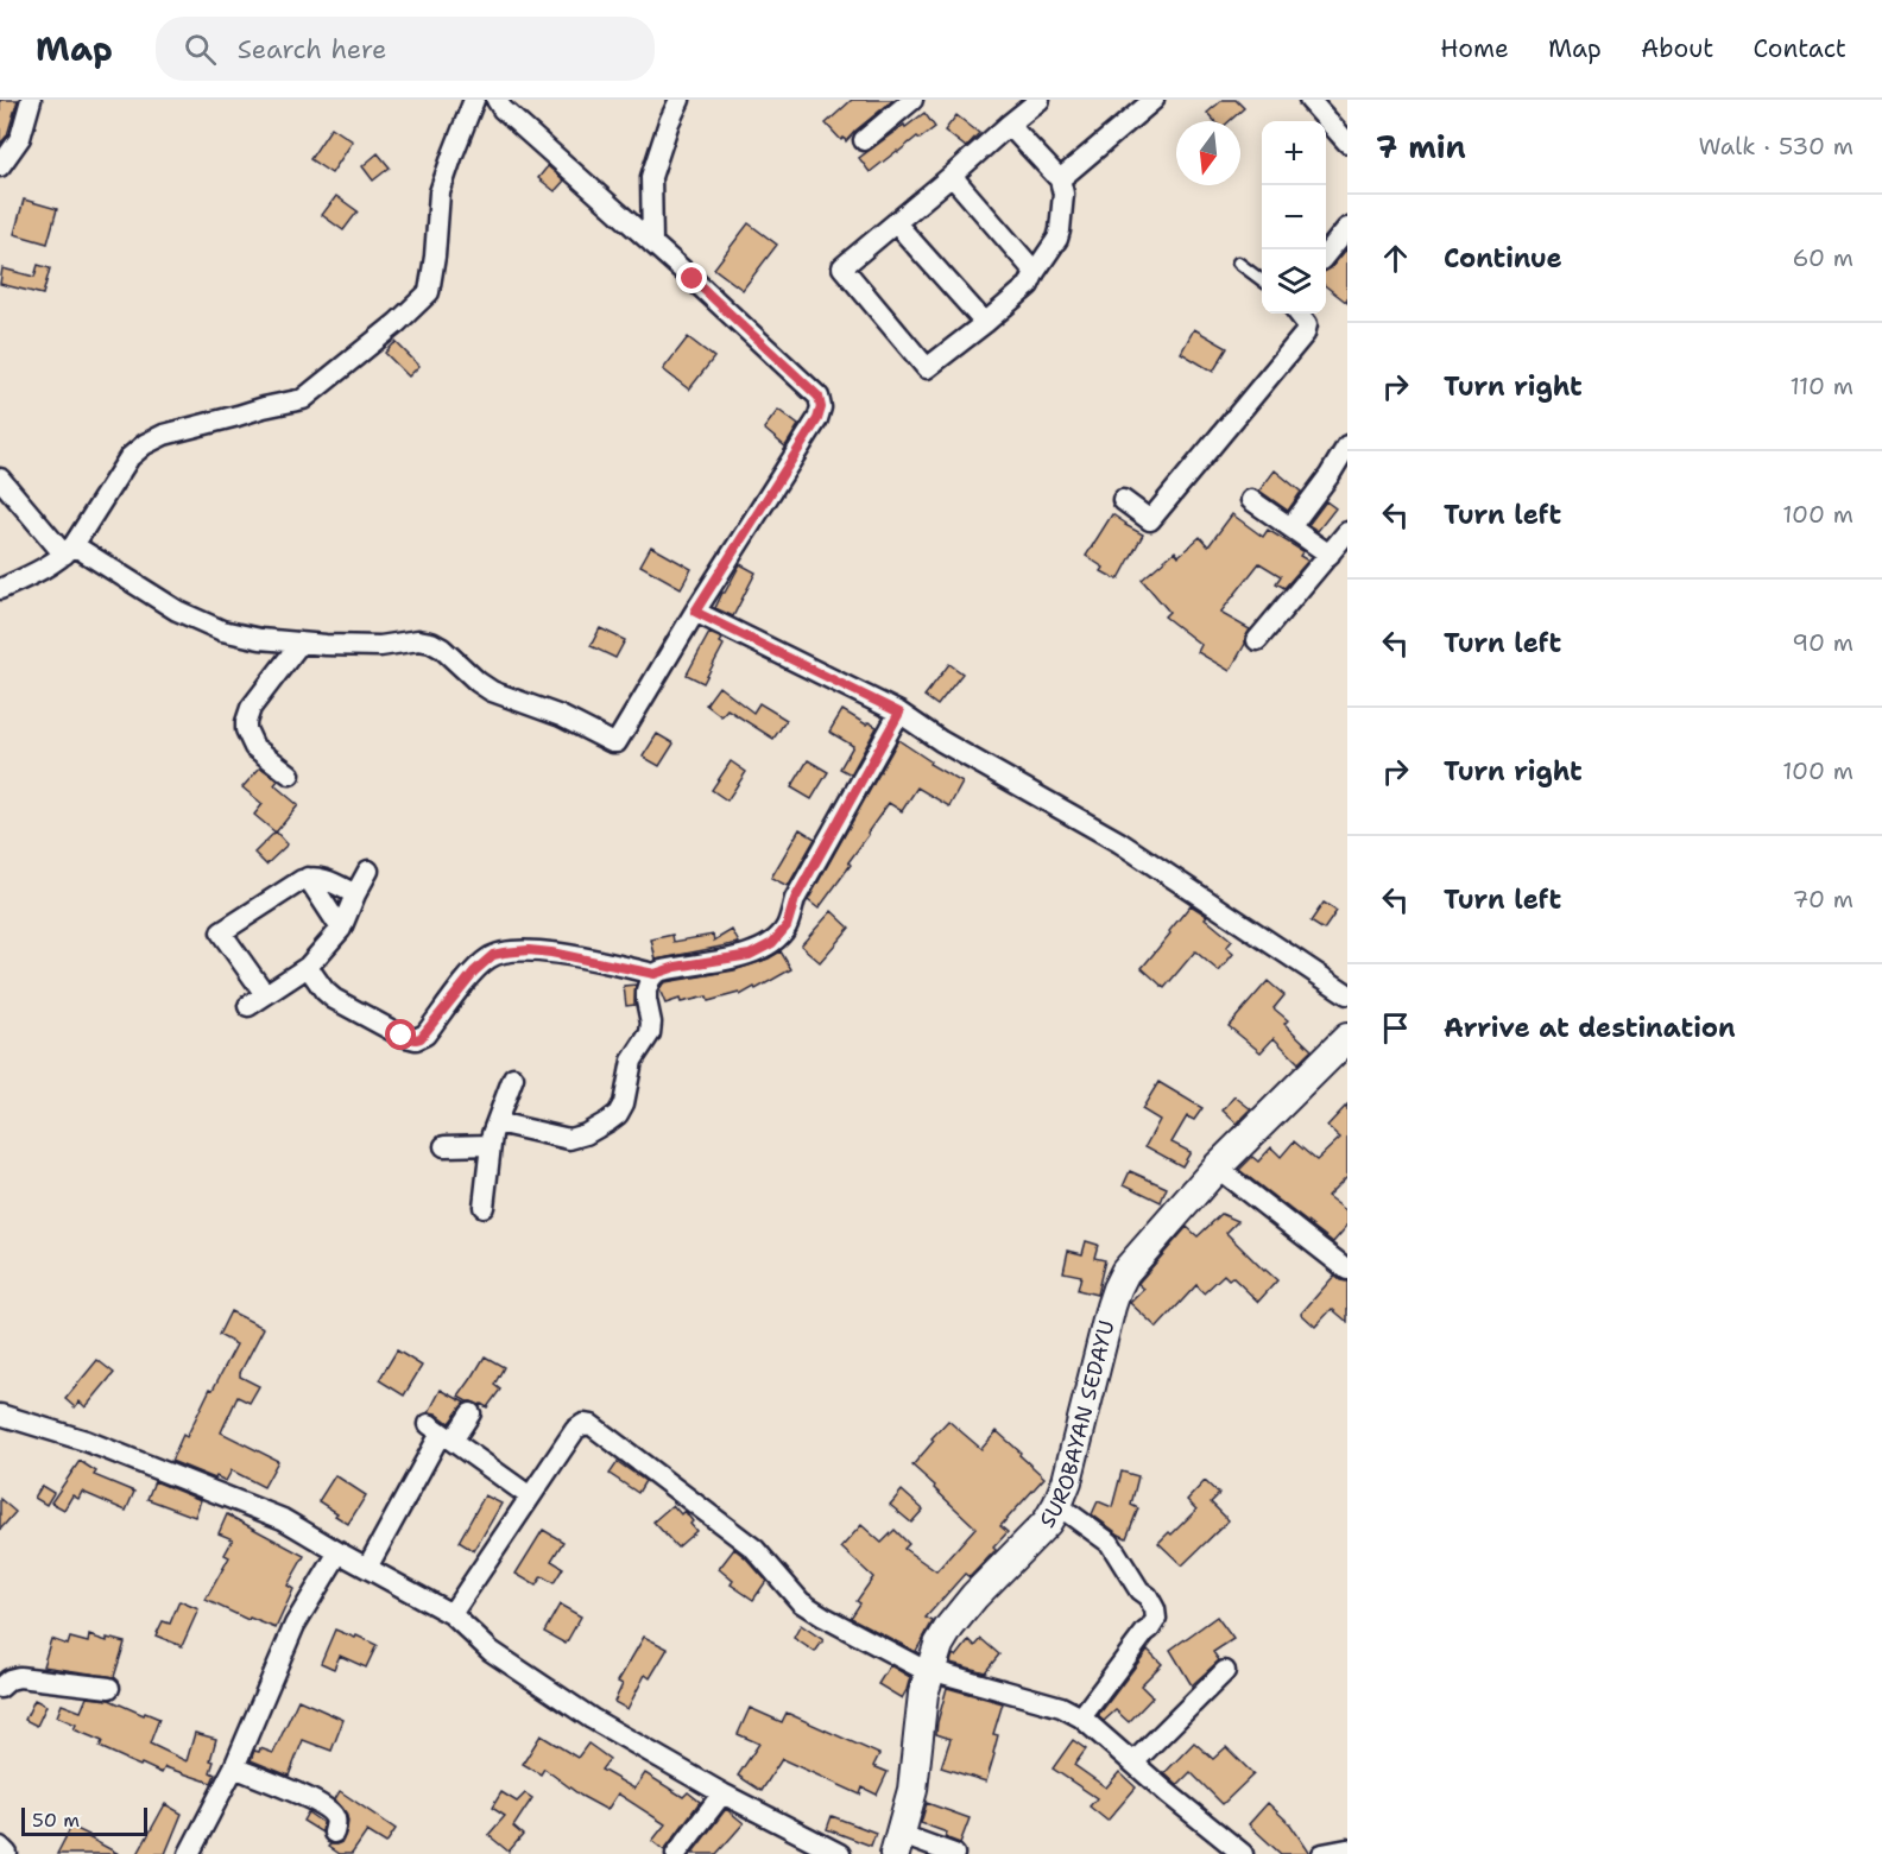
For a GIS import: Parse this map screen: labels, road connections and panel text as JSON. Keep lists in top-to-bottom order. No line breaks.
{"streets":{"main road":["SUROBAYAN SEDAYU"]},"scale_bar":"50 m","north":"bottom","page":{"header":"Map","search":"Search here","nav":["Home","Map","About","Contact"],"heading":["7 min","Walk · 530 m"],"map_buttons":["+","−"],"list":[["Continue","60 m"],["Turn right","110 m"],["Turn left","100 m"],["Turn left","90 m"],["Turn right","100 m"],["Turn left","70 m"],"Arrive at destination"],"scale":"50 m"}}
